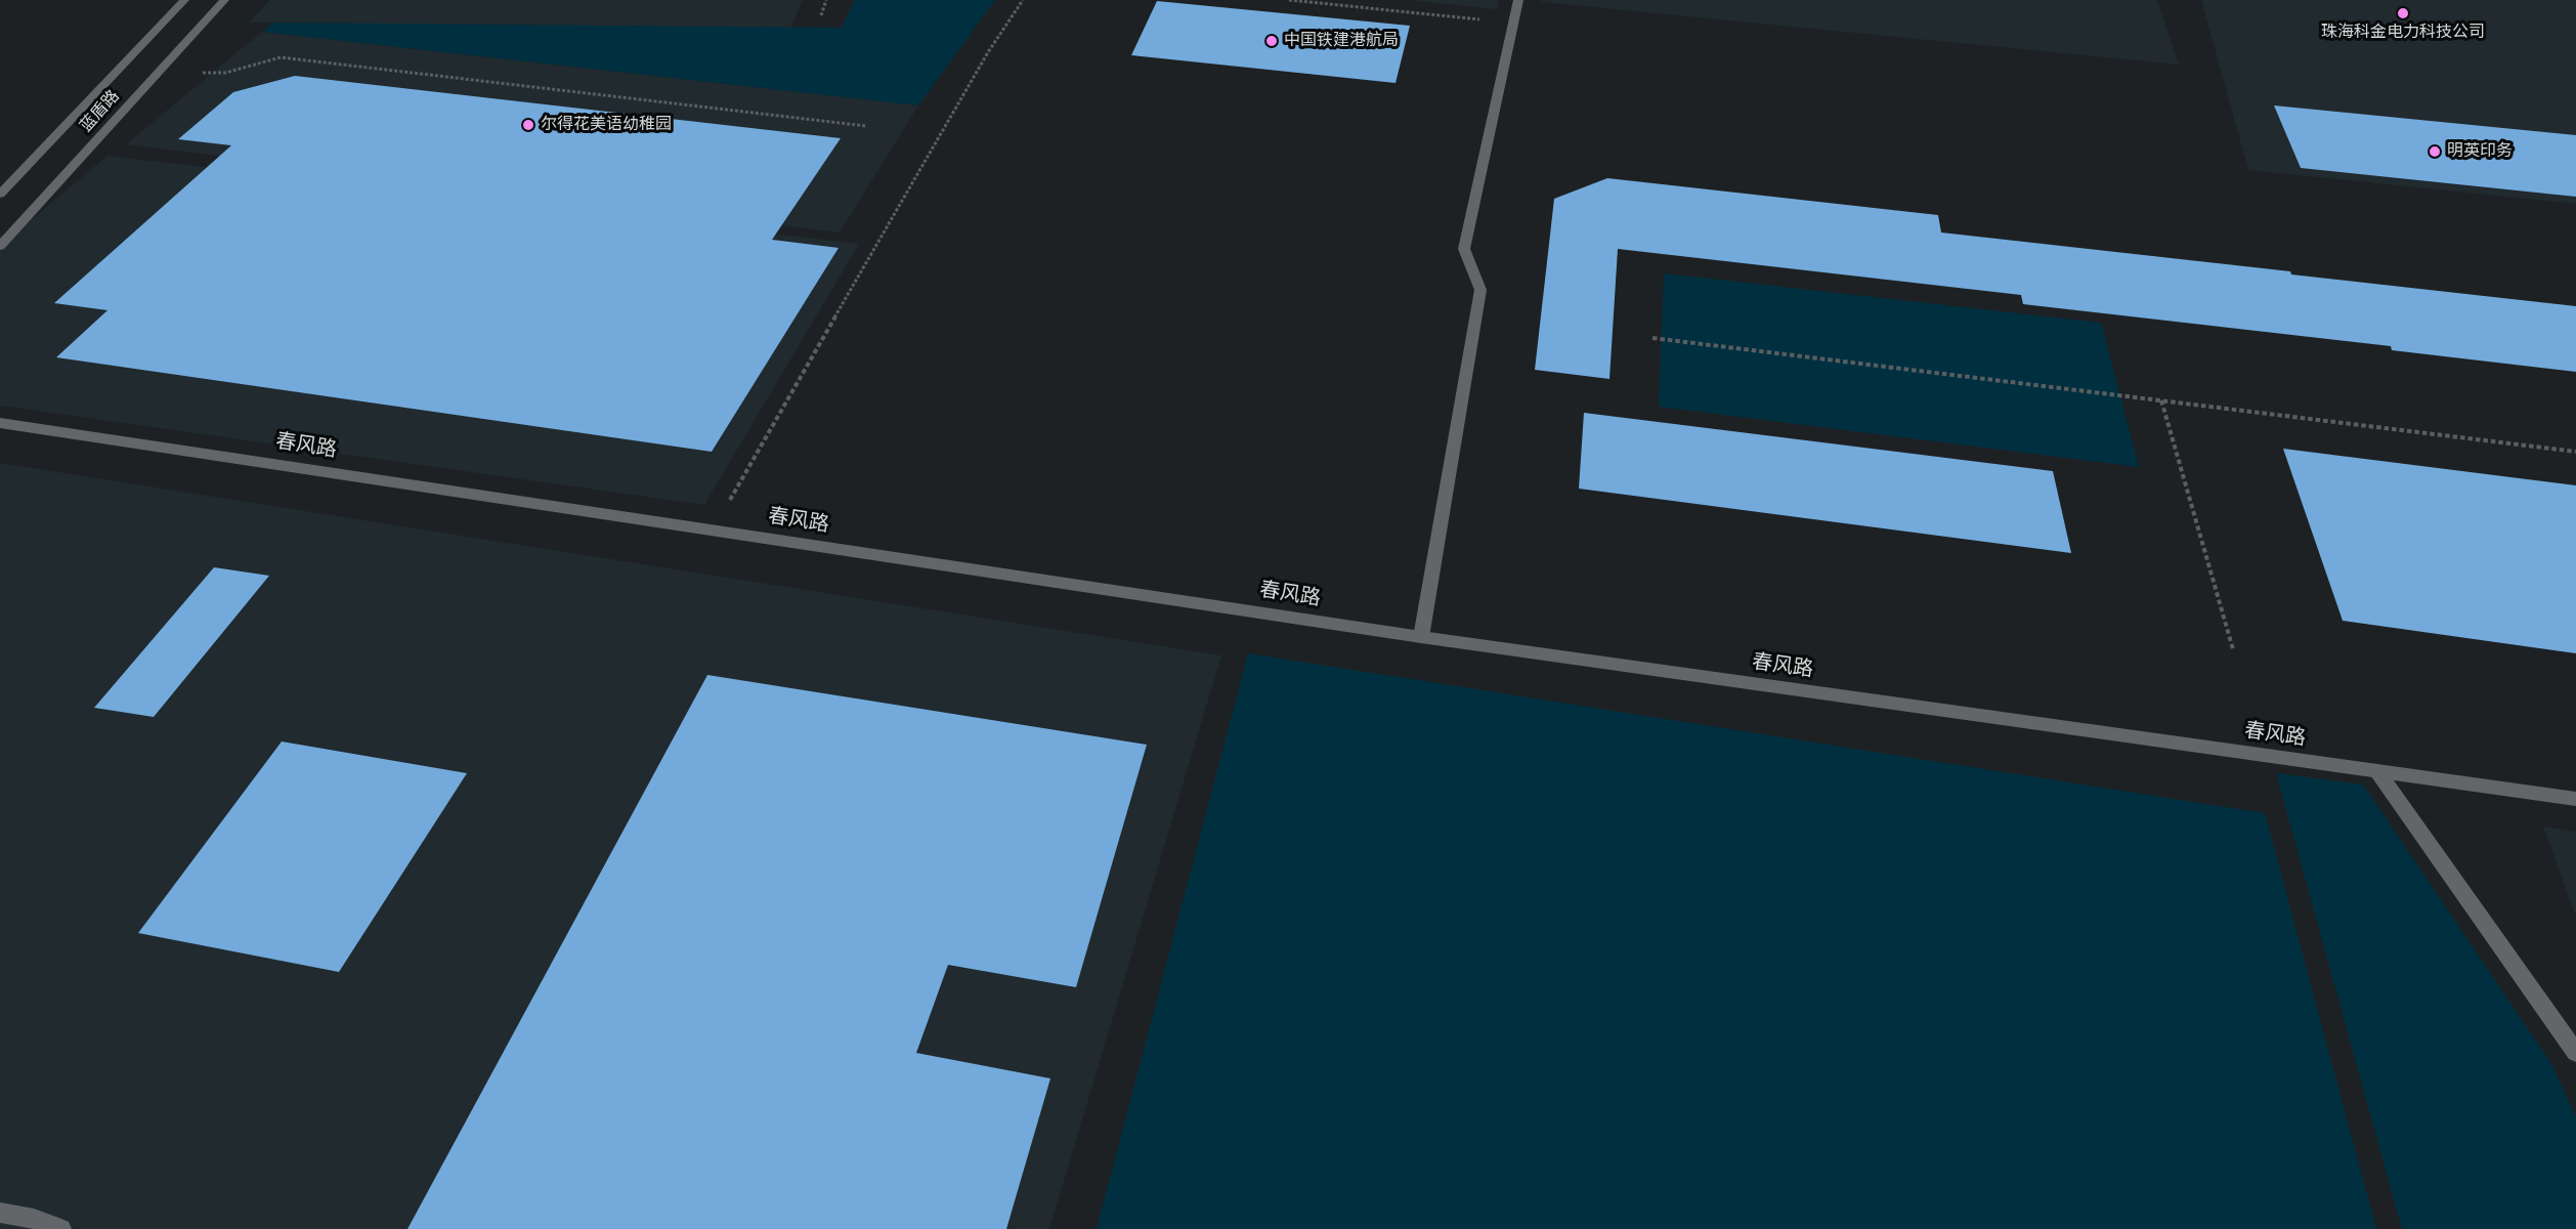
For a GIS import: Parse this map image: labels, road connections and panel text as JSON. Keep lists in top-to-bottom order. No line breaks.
{"streets":{"street":["蓝盾路","春风路"]},"places":["珠海科金电力科技公司","中国铁建港航局","尔得花美语幼稚园","明英印务"]}
